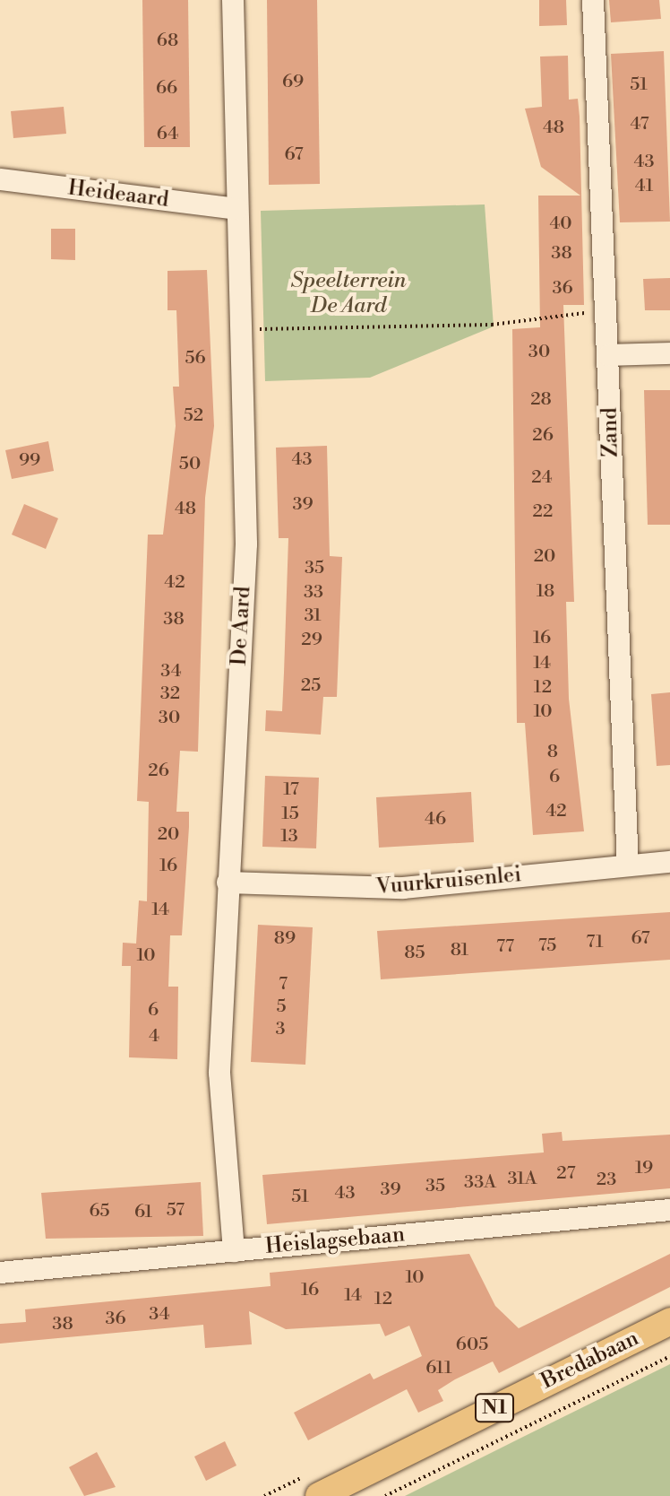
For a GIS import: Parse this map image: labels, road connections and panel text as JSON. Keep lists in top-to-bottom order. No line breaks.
{"streets":{"main road":["Bredabaan","N1"],"street":["Heideaard","Zand","De Aard","Vuurkruisenlei","Heislagsebaan"]},"crossings":[["Heideaard","De Aard"],["Zand","Vuurkruisenlei"],["De Aard","Vuurkruisenlei"],["De Aard","Heislagsebaan"]],"parks":["Speelterrein De Aard"],"house_numbers":["68","69","51","66","47","48","64","67","43","41","40","38","36","30","56","28","52","26","43","99","50","24","39","48","22","20","35","42","18","33","31","38","16","29","14","34","25","12","32","10","30","8","26","6","17","42","15","46","20","13","16","14","89","67","71","75","77","81","85","10","7","5","6","3","4","19","27","31A","23","33A","35","39","43","51","57","65","61","10","16","14","12","34","36","38","605","611"]}
